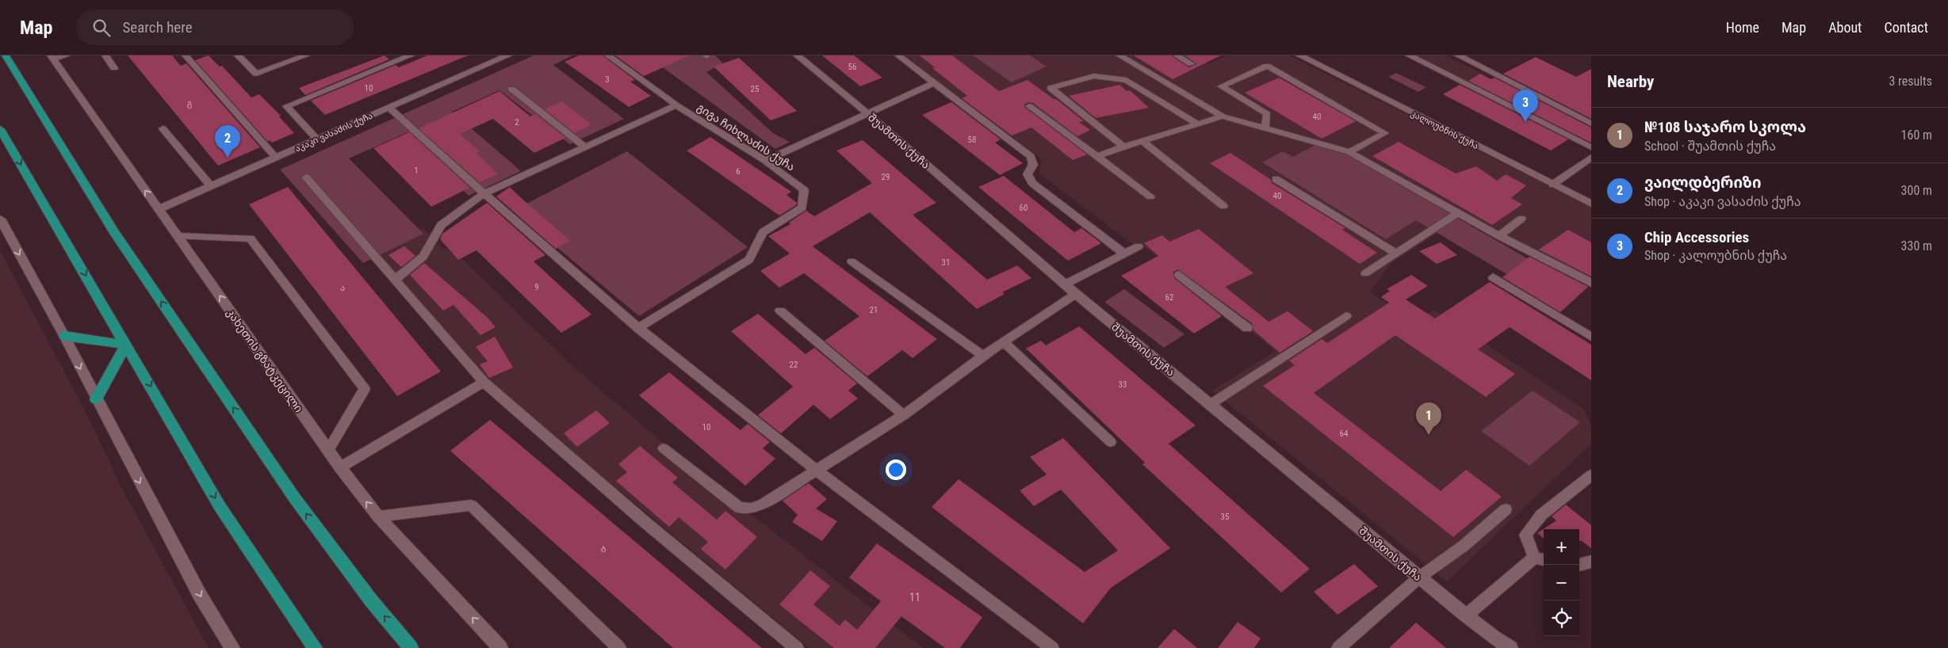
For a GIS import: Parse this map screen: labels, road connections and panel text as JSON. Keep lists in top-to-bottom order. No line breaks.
{"streets":{"street":["კალოუბნის ქუჩა","აკაკი ვასაძის ქუჩა","შუამთის ქუჩა","კახეთის გზატკეცილი"],"lane":["გიგა ჩიხლაძის ქუჩა"]},"crossings":[["აკაკი ვასაძის ქუჩა","კახეთის გზატკეცილი"]],"one_way":["კახეთის გზატკეცილი"],"house_numbers":["56","3","10","25","გ","40","2","58","1","6","29","40","60","31","9","ა","62","21","22","33","10","64","35","ბ","11"],"page":{"header":"Map","search":"Search here","nav":["Home","Map","About","Contact"],"heading":["Nearby","3 results"],"pins":["3","2","1"],"list":[{"mark":"1","name":"№108 საჯარო სკოლა","note":"School · შუამთის ქუჩა","value":"160 m"},{"mark":"2","name":"ვაილდბერიზი","note":"Shop · აკაკი ვასაძის ქუჩა","value":"300 m"},{"mark":"3","name":"Chip Accessories","note":"Shop · კალოუბნის ქუჩა","value":"330 m"}],"map_buttons":["+","−"]}}
